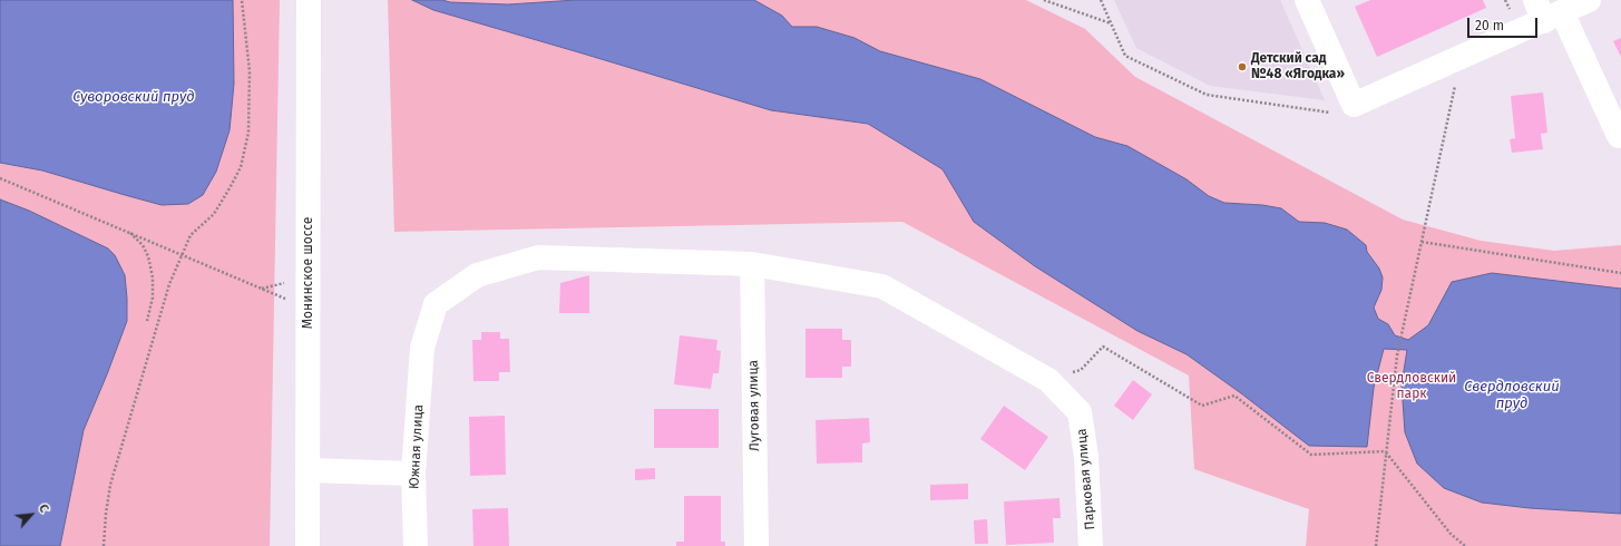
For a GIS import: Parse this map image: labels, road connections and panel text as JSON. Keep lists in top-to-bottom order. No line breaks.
{"streets":{"street":["Монинское шоссе","Луговая улица","Южная улица","Парковая улица"]},"crossings":[["Луговая улица","Южная улица"],["Южная улица","Парковая улица"]],"water":["Суворовский пруд","Свердловский пруд"],"parks":["Свердловский парк"],"places":["Детский сад №48 «Ягодка»"],"scale_bar":"20 m","north":"top right"}
